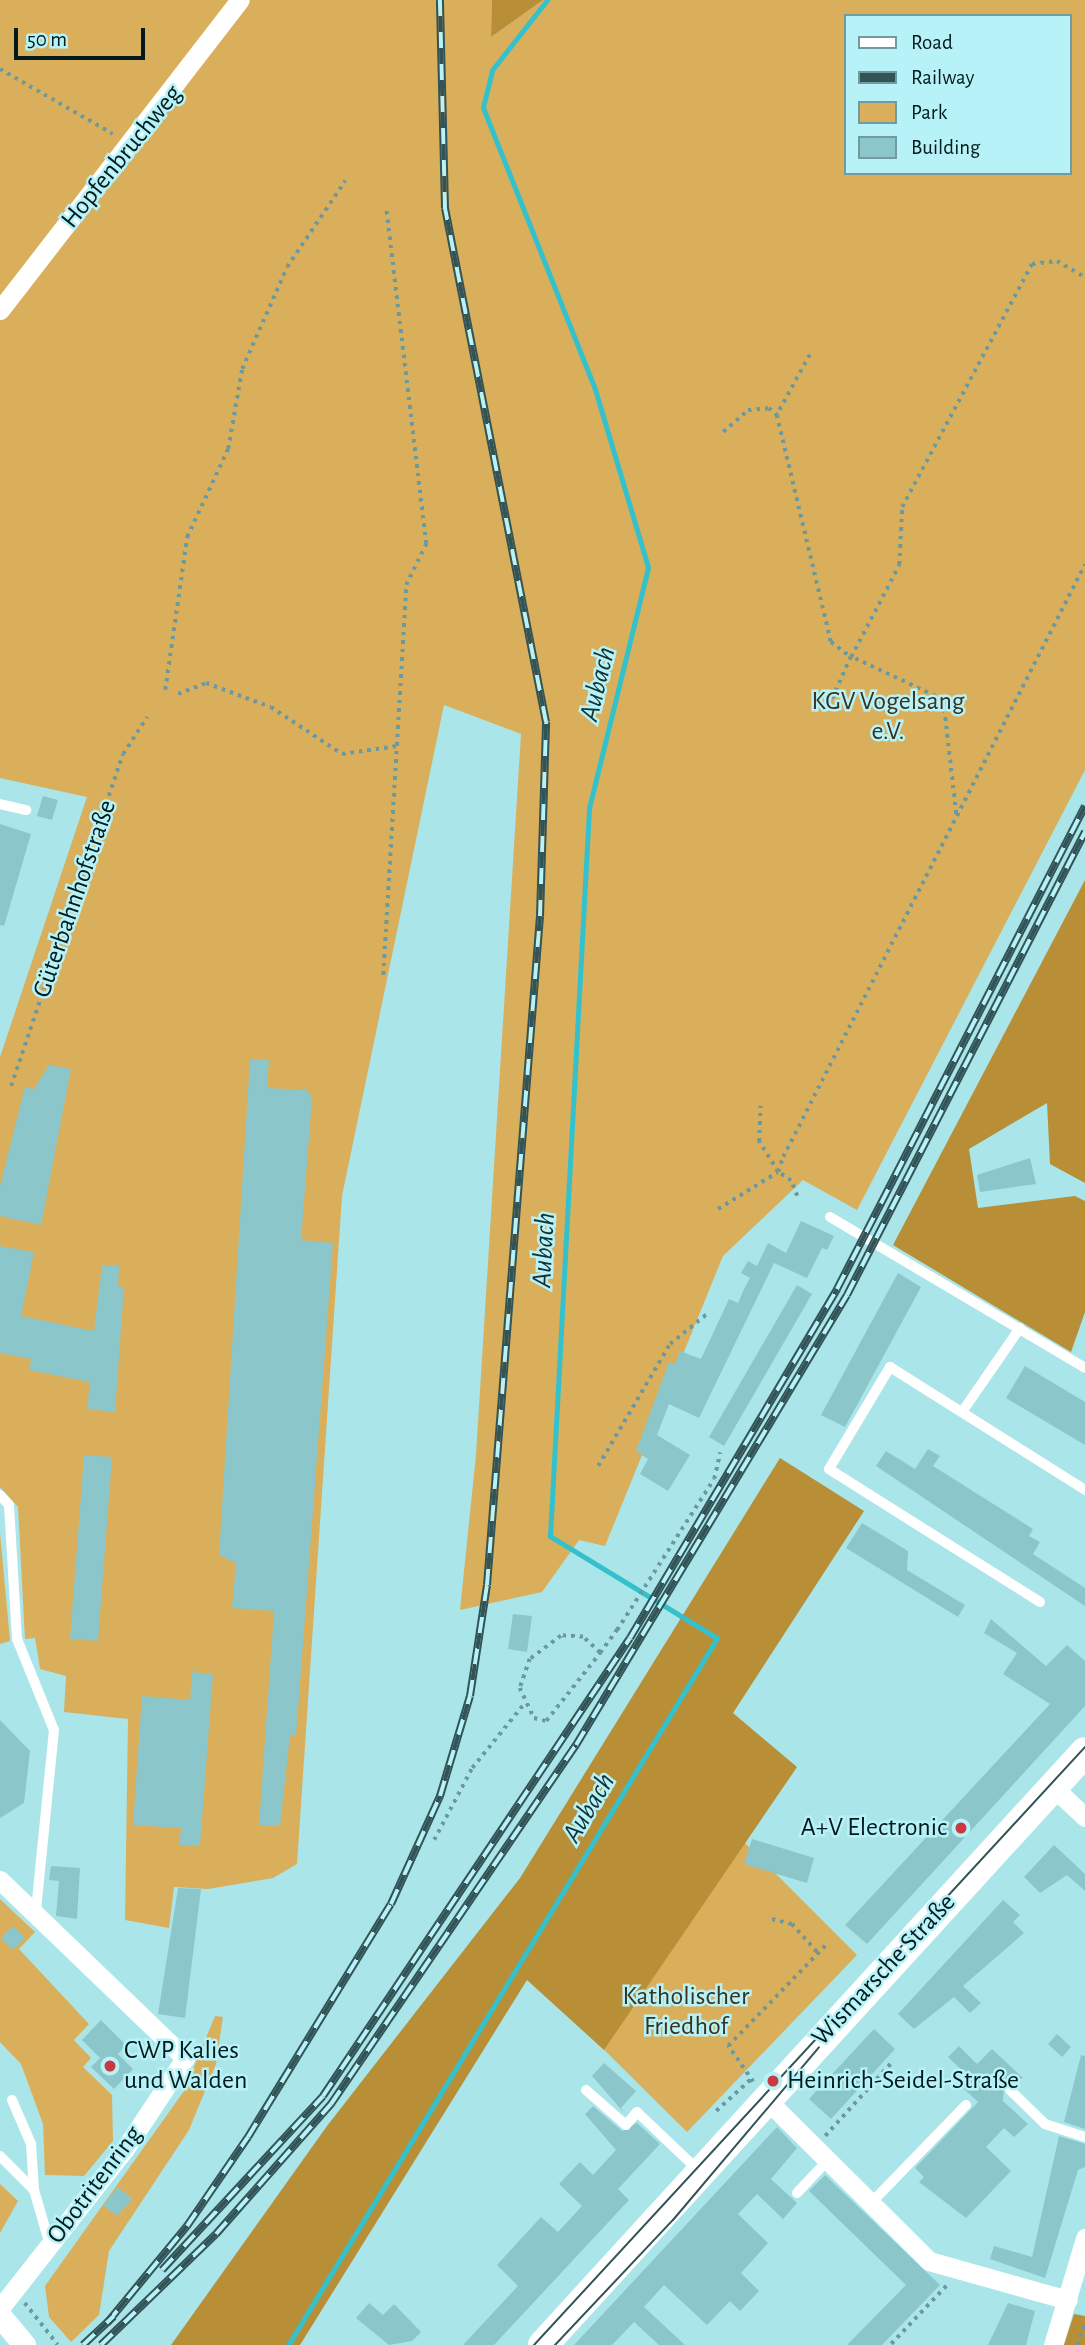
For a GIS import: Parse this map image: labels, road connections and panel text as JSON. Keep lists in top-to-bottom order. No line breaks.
{"streets":{"main road":["Wismarsche Straße"],"street":["Hopfenbruchweg","Obotritenring"],"path":["Güterbahnhofstraße"]},"water":["Aubach"],"parks":["KGV Vogelsang e.V.","Katholischer Friedhof"],"places":["A+V Electronic","CWP Kalies und Walden","Heinrich-Seidel-Straße"],"legend":["Road","Railway","Park","Building"],"scale_bar":"50 m"}
